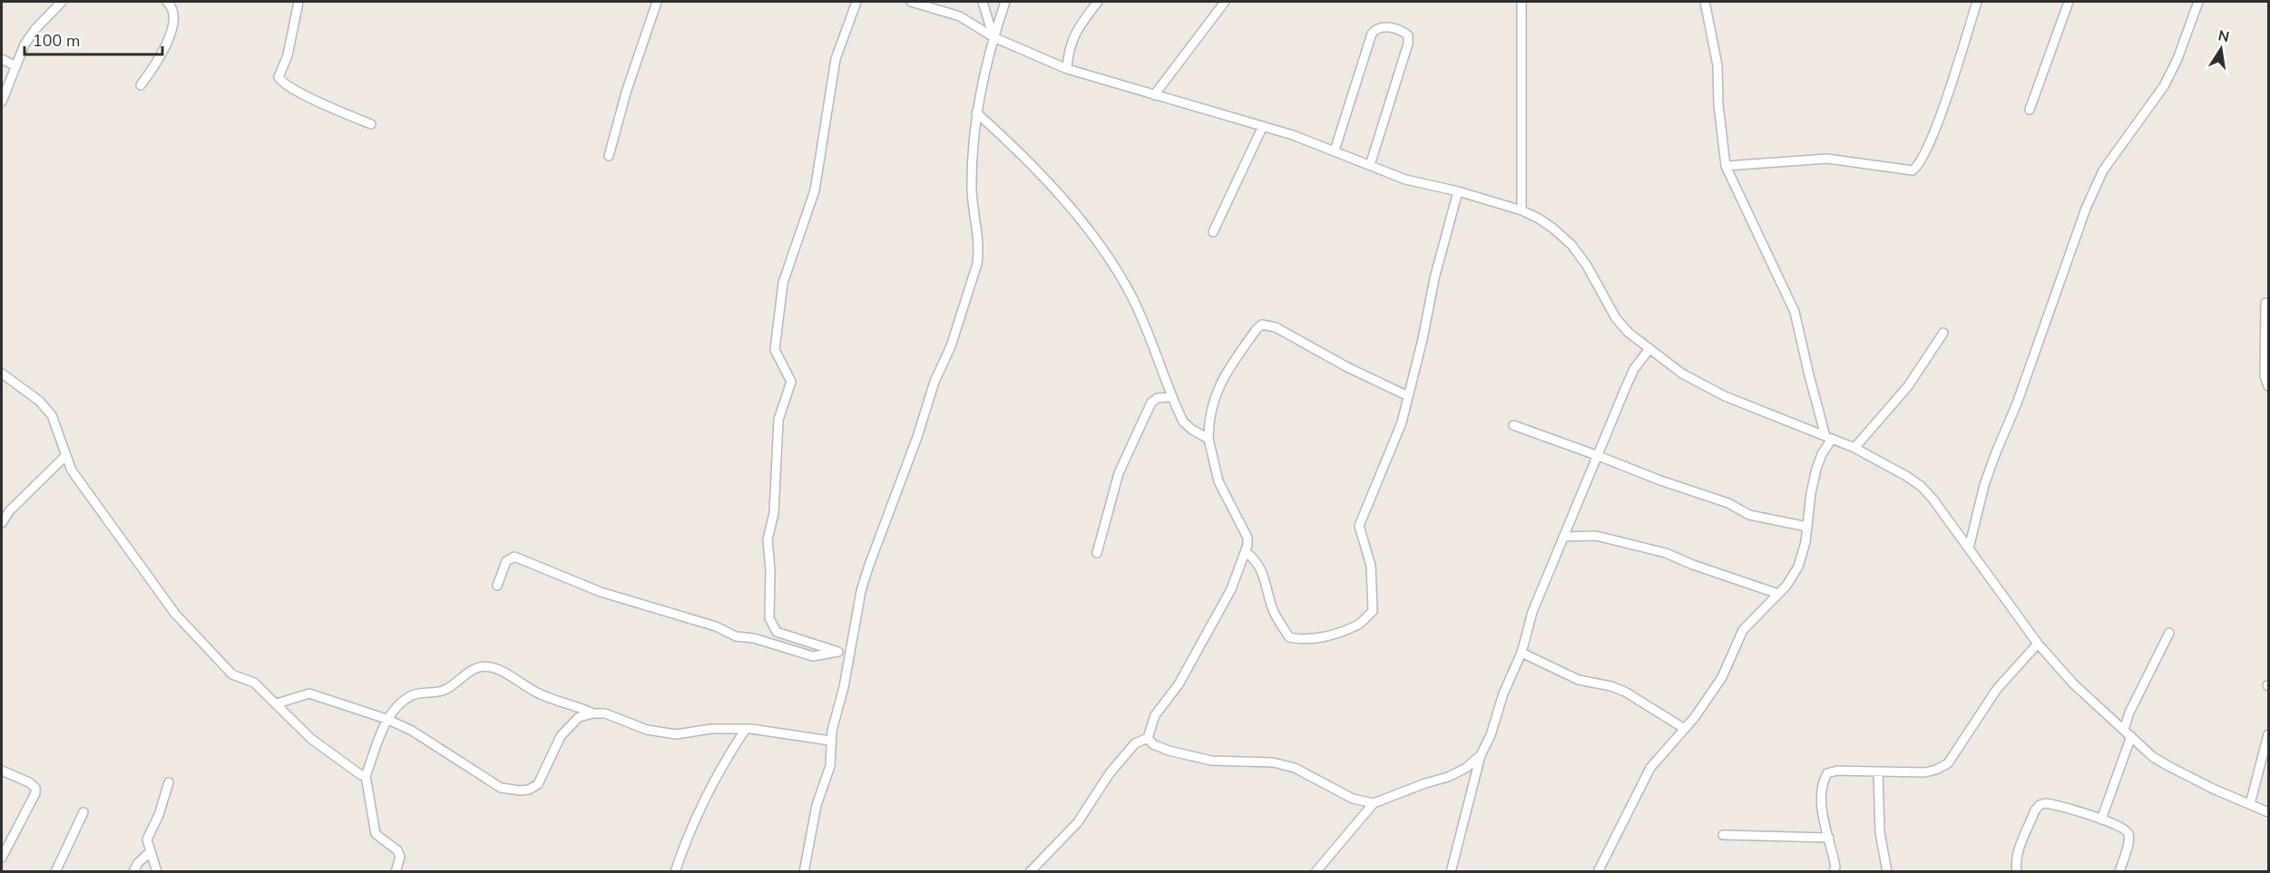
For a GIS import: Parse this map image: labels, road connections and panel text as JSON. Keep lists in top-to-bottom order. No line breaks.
{"scale_bar":"100 m","north":"top"}
